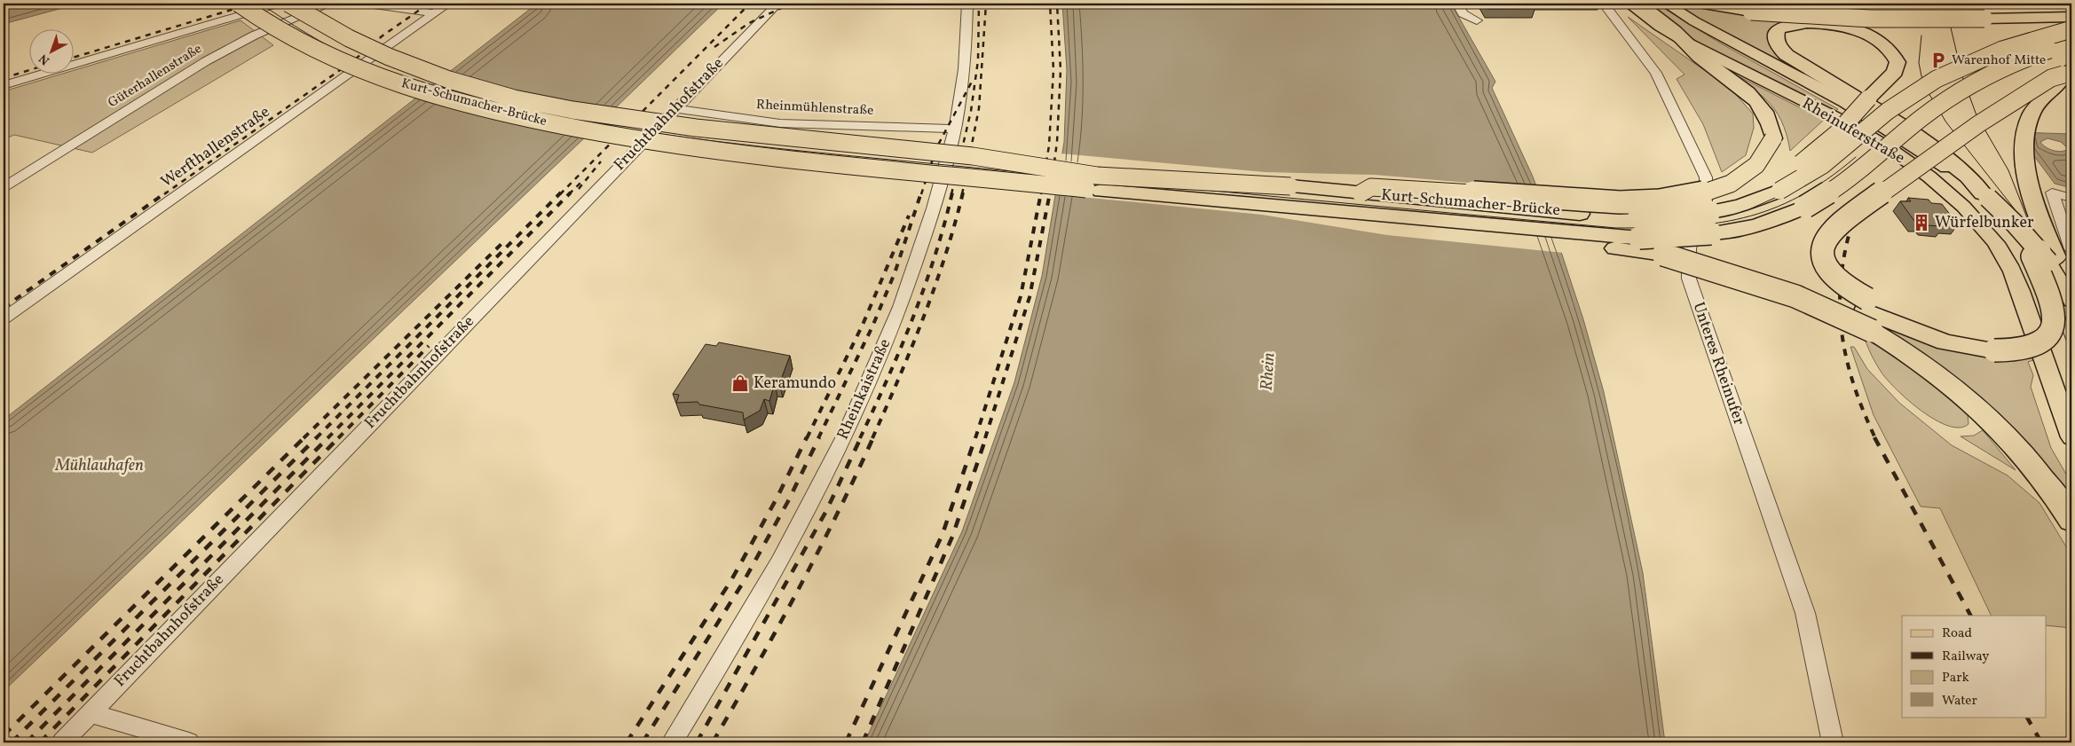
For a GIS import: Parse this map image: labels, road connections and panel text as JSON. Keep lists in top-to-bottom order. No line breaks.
{"streets":{"highway":["Kurt-Schumacher-Brücke"],"main road":["Rheinuferstraße"],"street":["Güterhallenstraße","Rheinmühlenstraße","Fruchtbahnhofstraße","Werfthallenstraße","Unteres Rheinufer","Rheinkaistraße"]},"crossings":[["Rheinmühlenstraße","Fruchtbahnhofstraße"],["Rheinmühlenstraße","Rheinkaistraße"]],"water":["Rhein","Mühlauhafen"],"places":{"parking":["Warenhof Mitte"],"building":["Würfelbunker"],"shop":["Keramundo"]},"legend":["Road","Railway","Park","Water"],"north":"bottom left"}
